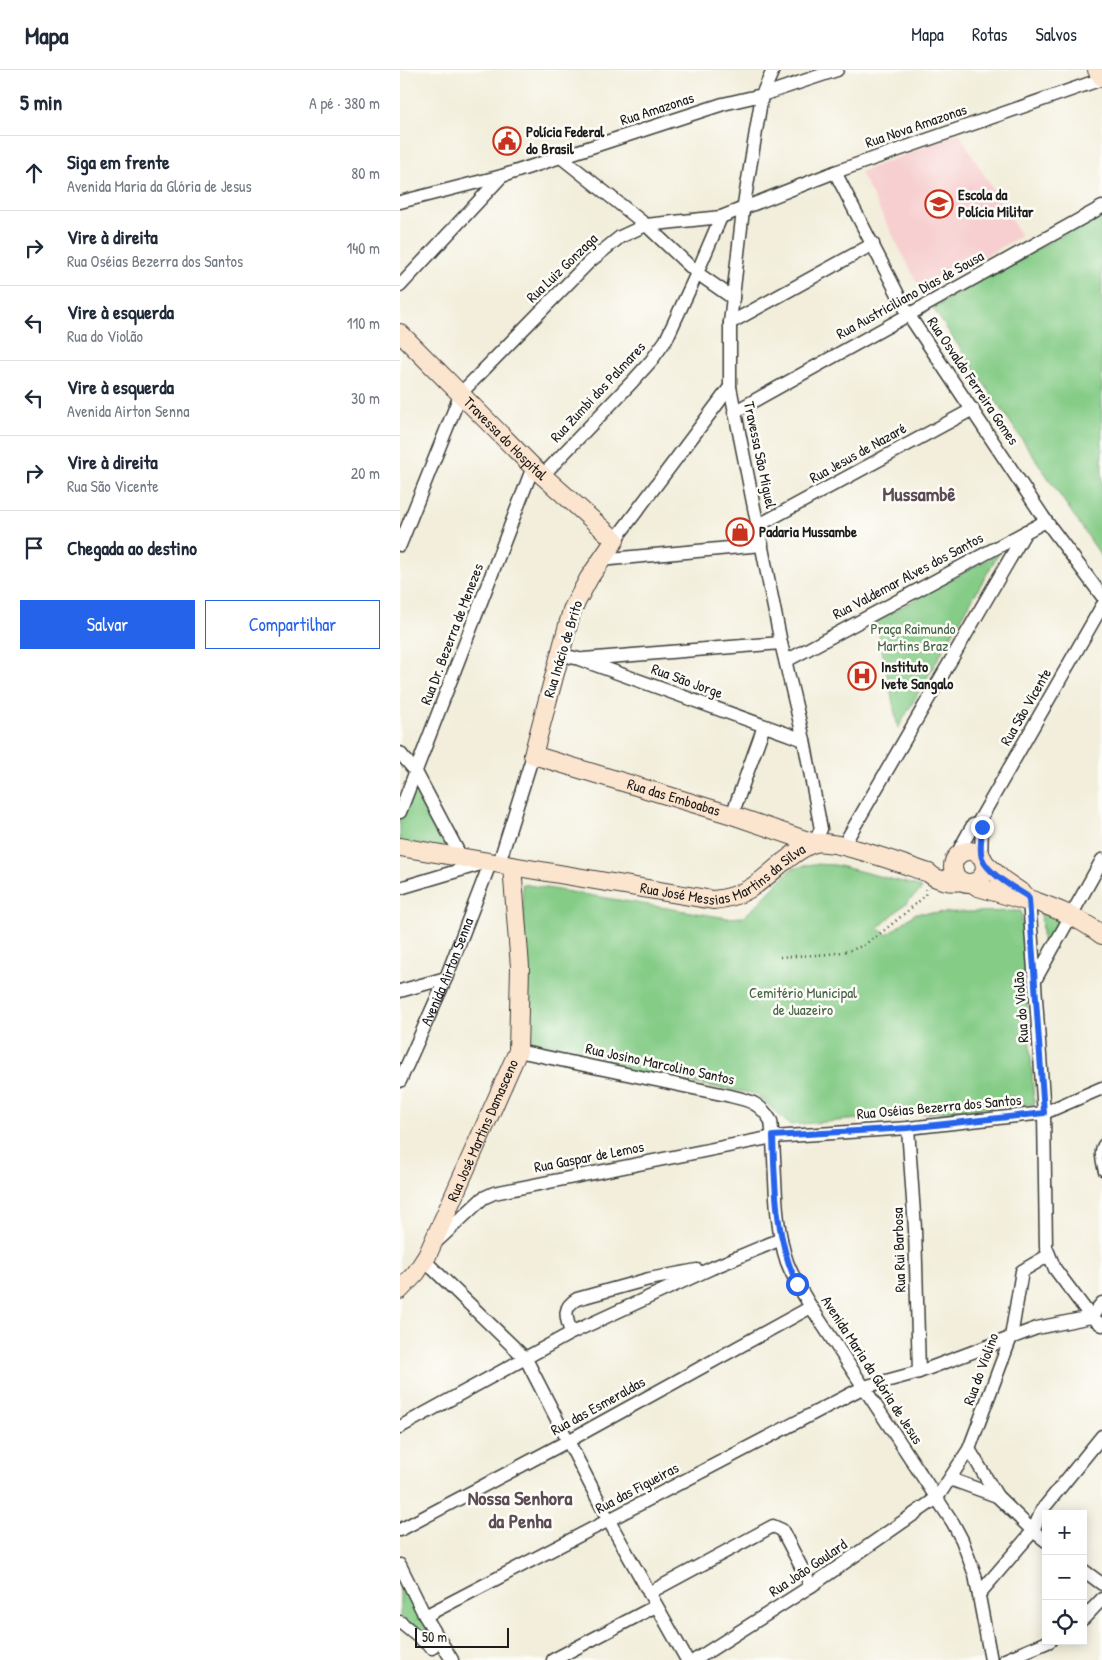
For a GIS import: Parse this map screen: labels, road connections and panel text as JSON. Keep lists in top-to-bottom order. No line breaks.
{"streets":{"street":["Rua Amazonas","Rua Nova Amazonas","Rua Luiz Gonzaga","Rua Austriciliano Dias de Sousa","Rua Osvaldo Ferreira Gomes","Rua Zumbi dos Palmares","Travessa do Hospital","Rua Jesus de Nazaré","Travessa São Miguel","Rua Valdemar Alves dos Santos","Rua Dr. Bezerra de Menezes","Rua Inácio de Brito","Rua São Jorge","Rua São Vicente","Rua das Emboabas","Rua José Messias Martins da Silva","Avenida Airton Senna","Rua do Violão","Rua Josino Marcolino Santos","Rua Oséias Bezerra dos Santos","Rua José Martins Damasceno","Rua Gaspar de Lemos","Rua Rui Barbosa","Rua do Violino","Avenida Maria da Glória de Jesus","Rua das Esmeraldas","Rua das Figueiras","Rua João Goulard"]},"crossings":[["Rua Amazonas","Travessa São Miguel"],["Rua Nova Amazonas","Rua Luiz Gonzaga"],["Rua Nova Amazonas","Rua Osvaldo Ferreira Gomes"],["Rua Nova Amazonas","Travessa São Miguel"],["Rua Luiz Gonzaga","Rua Zumbi dos Palmares"],["Rua Luiz Gonzaga","Travessa do Hospital"],["Rua Luiz Gonzaga","Travessa São Miguel"],["Rua Austriciliano Dias de Sousa","Rua Osvaldo Ferreira Gomes"],["Rua Austriciliano Dias de Sousa","Travessa São Miguel"],["Rua Osvaldo Ferreira Gomes","Rua Jesus de Nazaré"],["Rua Osvaldo Ferreira Gomes","Rua Valdemar Alves dos Santos"],["Rua Zumbi dos Palmares","Travessa do Hospital"],["Rua Zumbi dos Palmares","Rua Dr. Bezerra de Menezes"],["Travessa do Hospital","Rua Dr. Bezerra de Menezes"],["Travessa do Hospital","Rua Inácio de Brito"],["Rua Jesus de Nazaré","Travessa São Miguel"],["Travessa São Miguel","Rua Valdemar Alves dos Santos"],["Travessa São Miguel","Rua Inácio de Brito"],["Travessa São Miguel","Rua São Jorge"],["Travessa São Miguel","Rua das Emboabas"],["Travessa São Miguel","Rua José Messias Martins da Silva"],["Rua Inácio de Brito","Rua São Jorge"],["Rua Inácio de Brito","Rua das Emboabas"],["Rua Inácio de Brito","Rua José Messias Martins da Silva"],["Rua Inácio de Brito","Avenida Airton Senna"],["Rua Inácio de Brito","Rua José Martins Damasceno"],["Rua das Emboabas","Rua José Messias Martins da Silva"],["Rua José Messias Martins da Silva","Avenida Airton Senna"],["Rua José Messias Martins da Silva","Rua José Martins Damasceno"],["Avenida Airton Senna","Rua José Martins Damasceno"],["Rua do Violão","Rua Oséias Bezerra dos Santos"],["Rua do Violão","Rua do Violino"],["Rua do Violão","Rua das Figueiras"],["Rua Josino Marcolino Santos","Rua Oséias Bezerra dos Santos"],["Rua Josino Marcolino Santos","Rua José Martins Damasceno"],["Rua Josino Marcolino Santos","Rua Gaspar de Lemos"],["Rua Josino Marcolino Santos","Avenida Maria da Glória de Jesus"],["Rua Oséias Bezerra dos Santos","Rua Gaspar de Lemos"],["Rua Oséias Bezerra dos Santos","Rua Rui Barbosa"],["Rua Oséias Bezerra dos Santos","Avenida Maria da Glória de Jesus"],["Rua José Martins Damasceno","Rua Gaspar de Lemos"],["Rua Gaspar de Lemos","Avenida Maria da Glória de Jesus"],["Rua Rui Barbosa","Rua das Figueiras"],["Rua do Violino","Avenida Maria da Glória de Jesus"],["Rua do Violino","Rua das Figueiras"],["Rua do Violino","Rua João Goulard"],["Avenida Maria da Glória de Jesus","Rua das Esmeraldas"],["Avenida Maria da Glória de Jesus","Rua das Figueiras"],["Avenida Maria da Glória de Jesus","Rua João Goulard"]],"districts":["Mussambê","Nossa Senhora da Penha"],"parks":["Praça Raimundo Martins Braz","Cemitério Municipal de Juazeiro"],"places":{"public building":["Polícia Federal do Brasil"],"school or university":["Escola da Polícia Militar"],"shop":["Padaria Mussambe"],"hospital":["Instituto Ivete Sangalo"]},"scale_bar":"50 m","page":{"header":"Mapa","nav":["Mapa","Rotas","Salvos"],"heading":["5 min","A pé · 380 m"],"list":[["Siga em frente","Avenida Maria da Glória de Jesus","80 m"],["Vire à direita","Rua Oséias Bezerra dos Santos","140 m"],["Vire à esquerda","Rua do Violão","110 m"],["Vire à esquerda","Avenida Airton Senna","30 m"],["Vire à direita","Rua São Vicente","20 m"],"Chegada ao destino"],"buttons":["Salvar","Compartilhar"],"map_buttons":["+","−"],"scale":"50 m"}}
